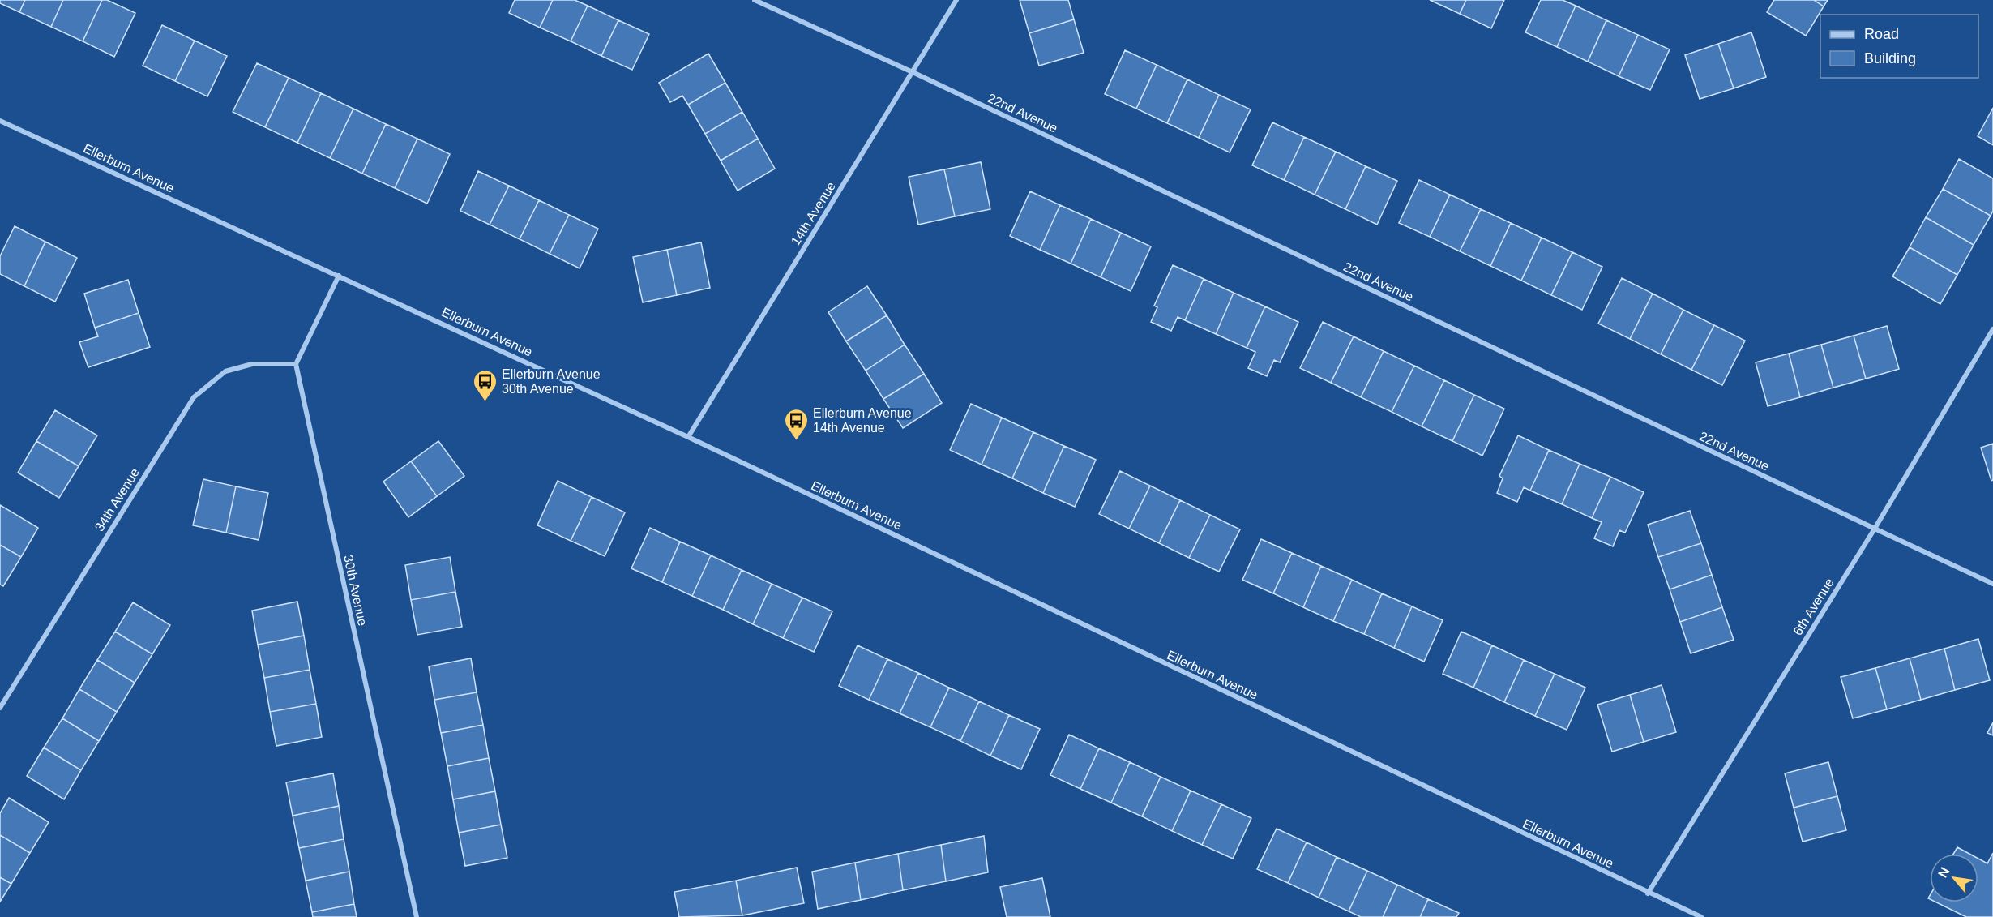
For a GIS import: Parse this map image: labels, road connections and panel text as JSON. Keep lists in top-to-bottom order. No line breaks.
{"streets":{"street":["22nd Avenue","Ellerburn Avenue","14th Avenue","34th Avenue","30th Avenue","6th Avenue"]},"crossings":[["22nd Avenue","14th Avenue"],["22nd Avenue","6th Avenue"],["Ellerburn Avenue","14th Avenue"],["Ellerburn Avenue","6th Avenue"],["34th Avenue","30th Avenue"]],"places":{"bus stop":["Ellerburn Avenue 30th Avenue","Ellerburn Avenue 14th Avenue"]},"legend":["Road","Building"],"north":"top left"}
